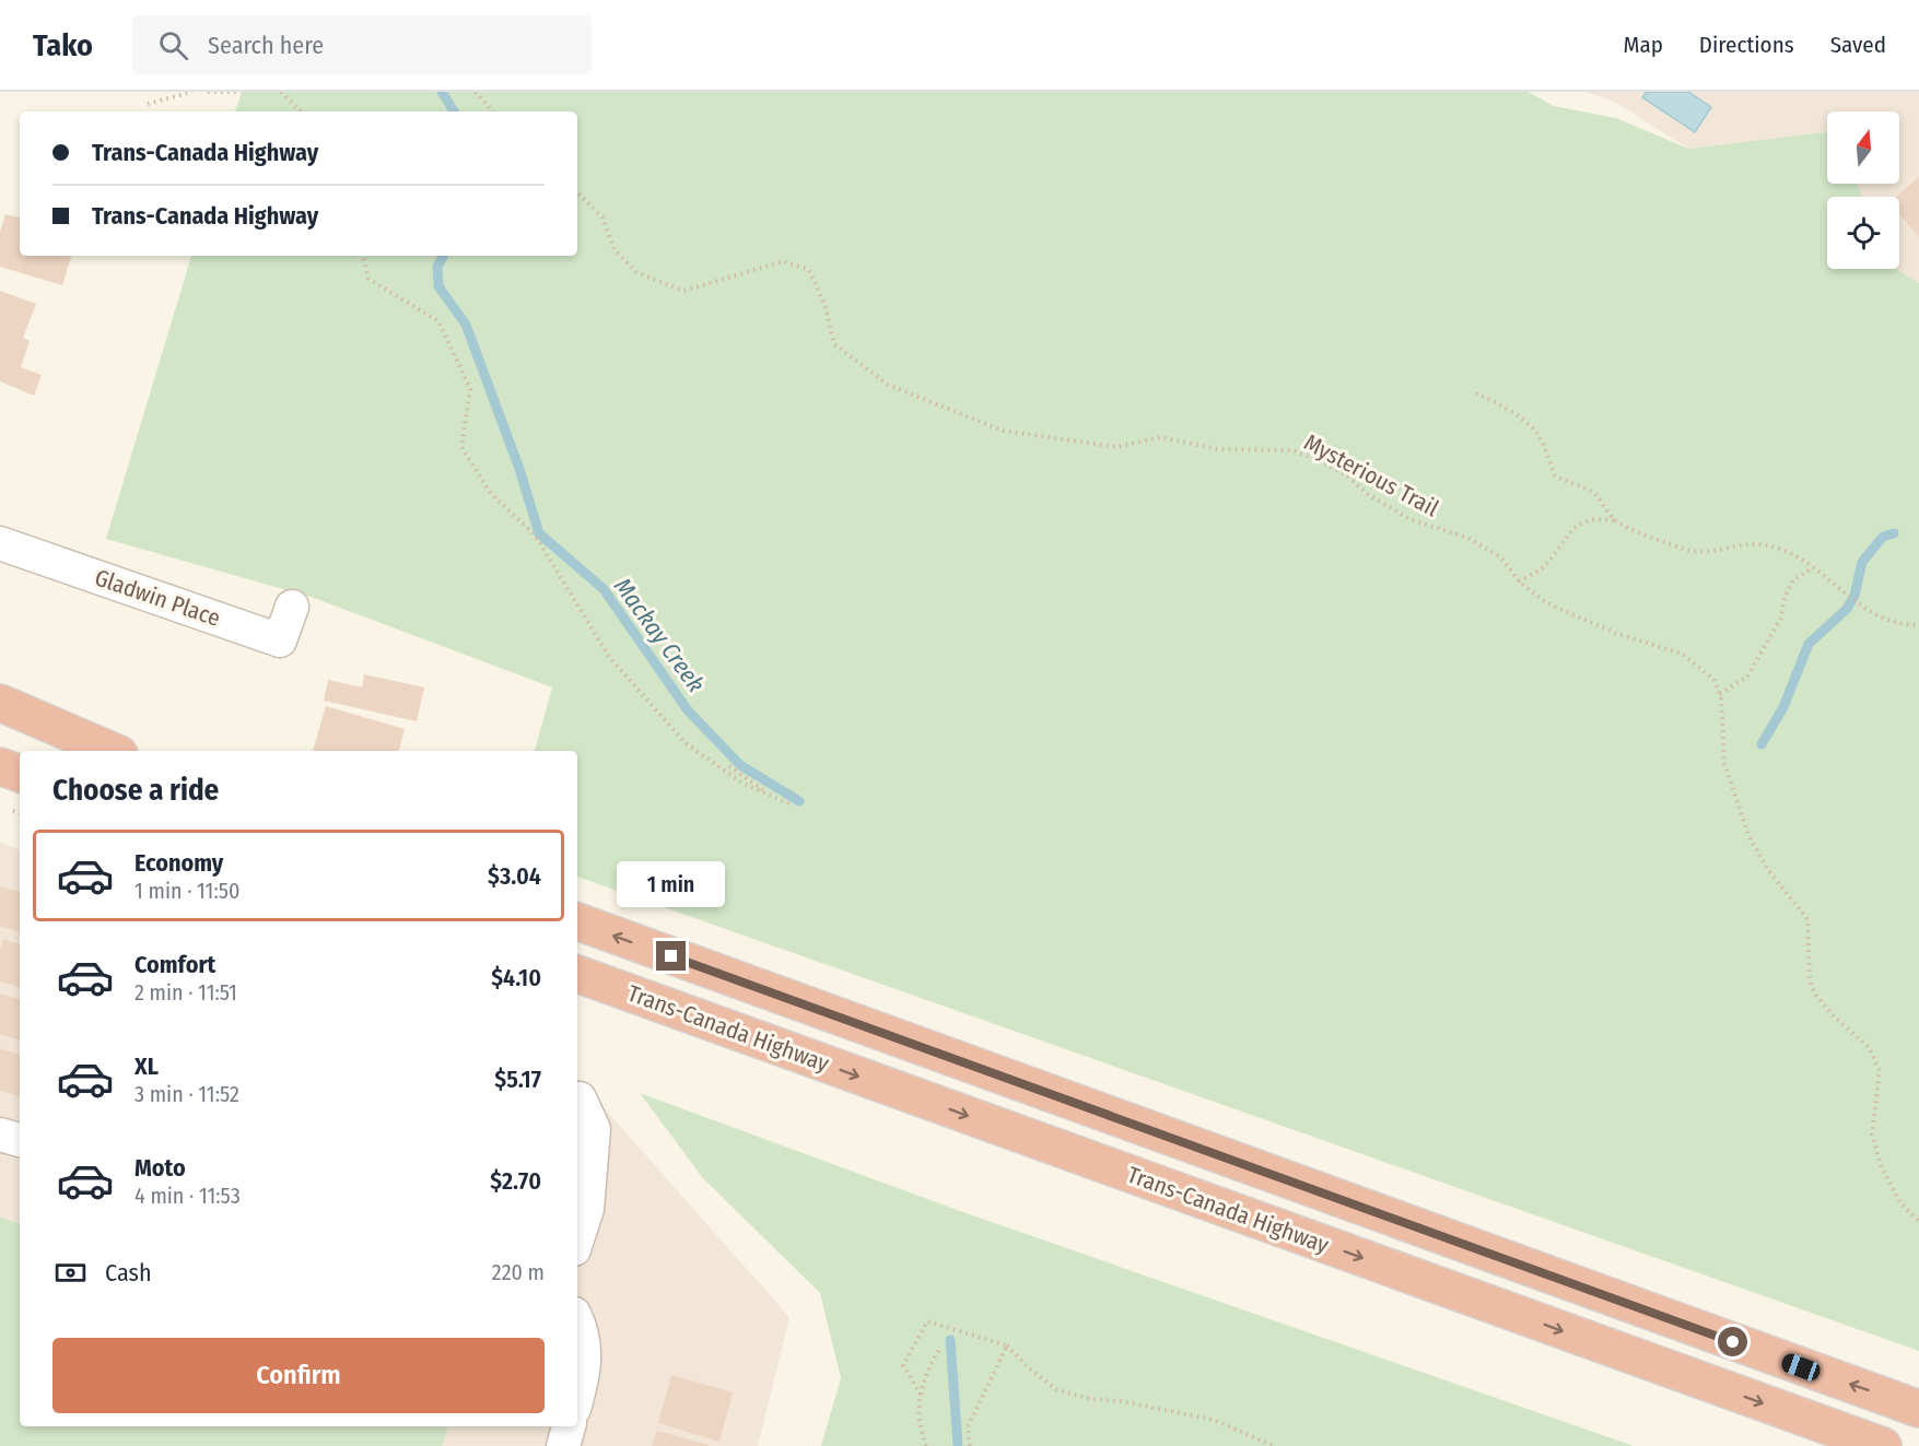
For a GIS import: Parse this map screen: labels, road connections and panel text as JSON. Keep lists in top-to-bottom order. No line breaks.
{"streets":{"highway":["Trans-Canada Highway"],"street":["Gladwin Place"],"path":["Mysterious Trail"]},"water":["Mackay Creek"],"north":"top","page":{"header":"Tako","search":"Search here","nav":["Map","Directions","Saved"],"banner":["Trans-Canada Highway","Trans-Canada Highway"],"heading":"Choose a ride","list":[{"name":"Economy","note":"1 min · 11:50","value":"$3.04"},{"name":"Comfort","note":"2 min · 11:51","value":"$4.10"},{"name":"XL","note":"3 min · 11:52","value":"$5.17"},{"name":"Moto","note":"4 min · 11:53","value":"$2.70"}],"bubble":"1 min","pay":["Cash","220 m"],"buttons":"Confirm"}}
